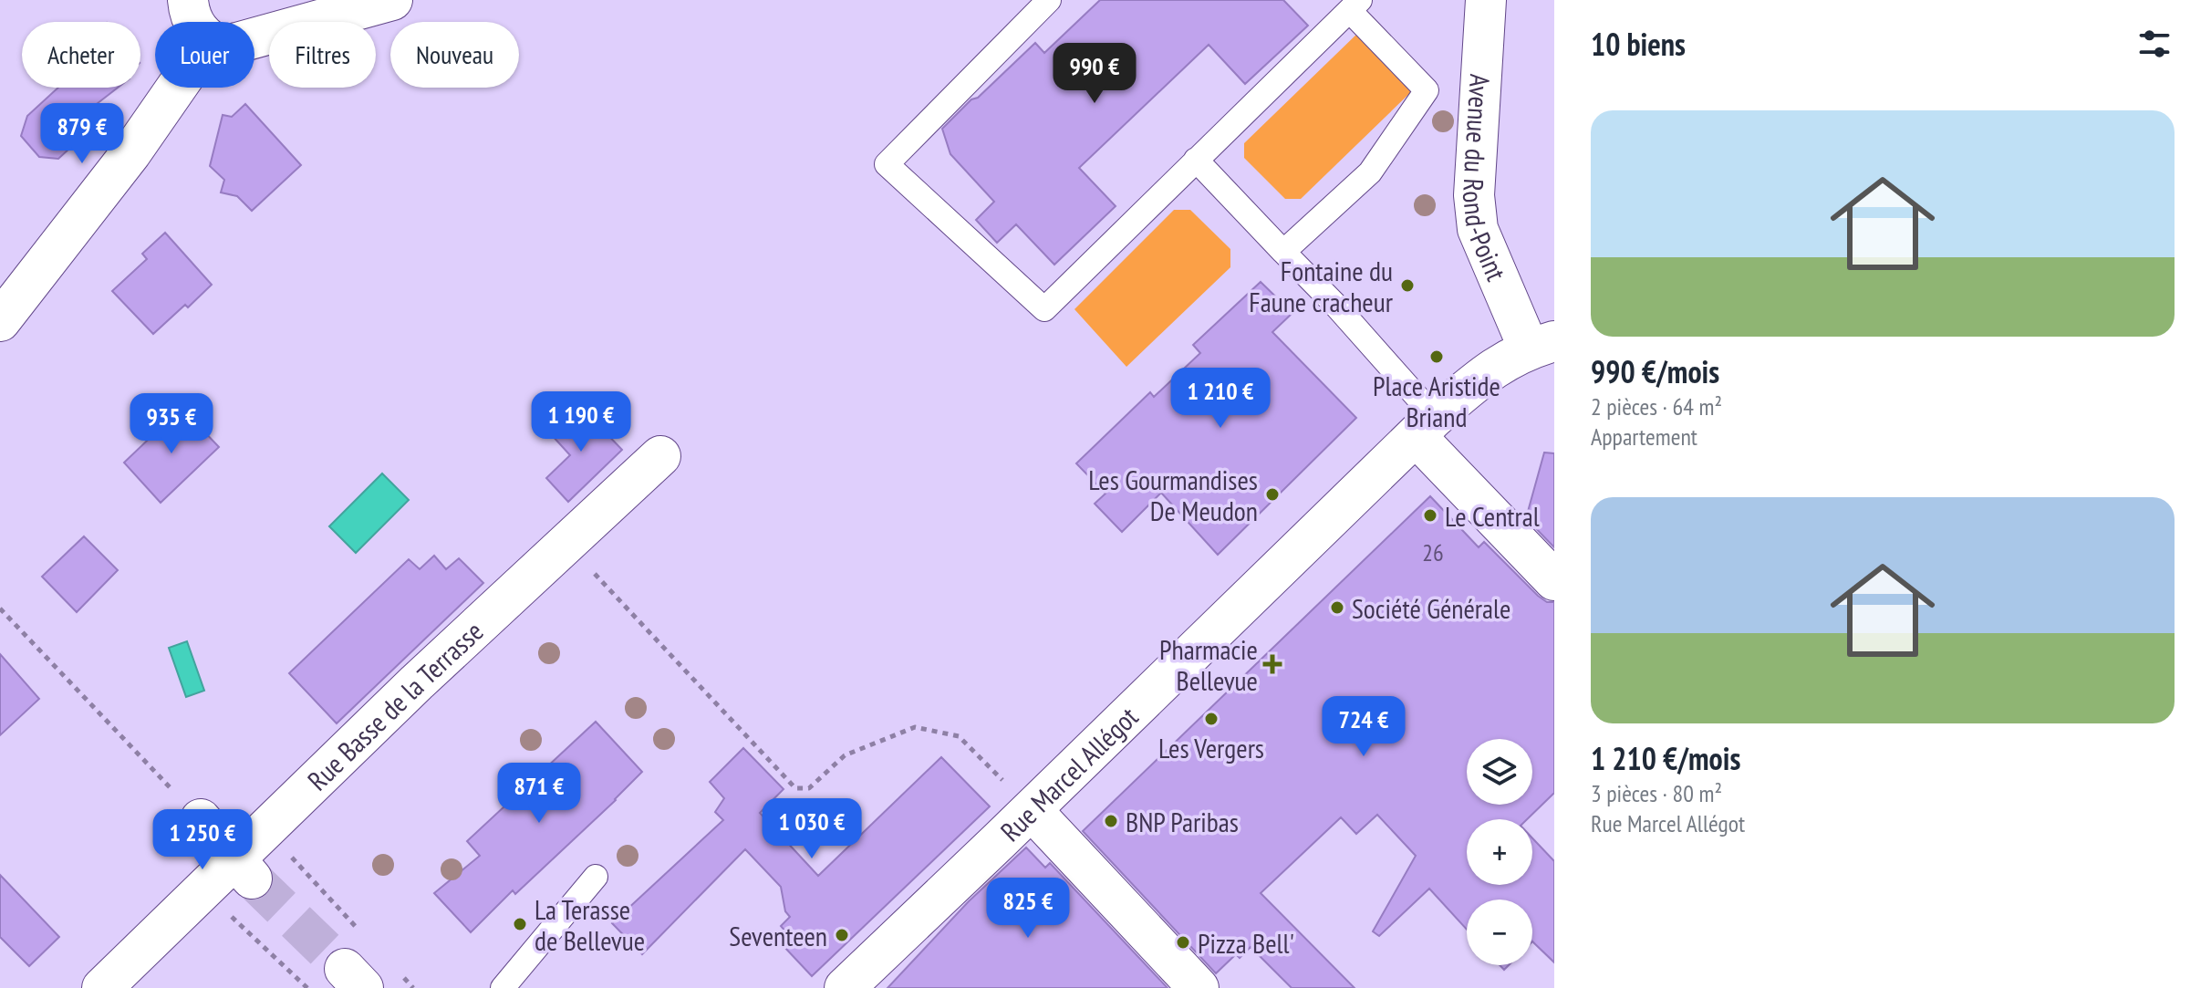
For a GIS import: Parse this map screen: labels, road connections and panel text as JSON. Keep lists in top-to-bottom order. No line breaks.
{"streets":{"street":["Avenue du Rond-Point","Rue Basse de la Terrasse","Rue Marcel Allégot"]},"crossings":[["Avenue du Rond-Point","Rue Marcel Allégot"]],"places":{"other":["Fontaine du Faune cracheur","Place Aristide Briand","Les Gourmandises De Meudon","Le Central","Société Générale","Les Vergers","BNP Paribas","La Terasse de Bellevue","Seventeen","Pizza Bell'"],"health":["Pharmacie Bellevue"]},"house_numbers":["26"],"page":{"heading":"10 biens","chip":["Acheter","Louer","Filtres","Nouveau"],"price":["990 €","879 €","1 210 €","1 190 €","935 €","724 €","871 €","1 030 €","1 250 €","825 €"],"list":[{"name":"990 €/mois","note":"2 pièces · 64 m² · Appartement"},{"name":"1 210 €/mois","note":"3 pièces · 80 m² · Rue Marcel Allégot"}],"map_buttons":["+","−"]}}
